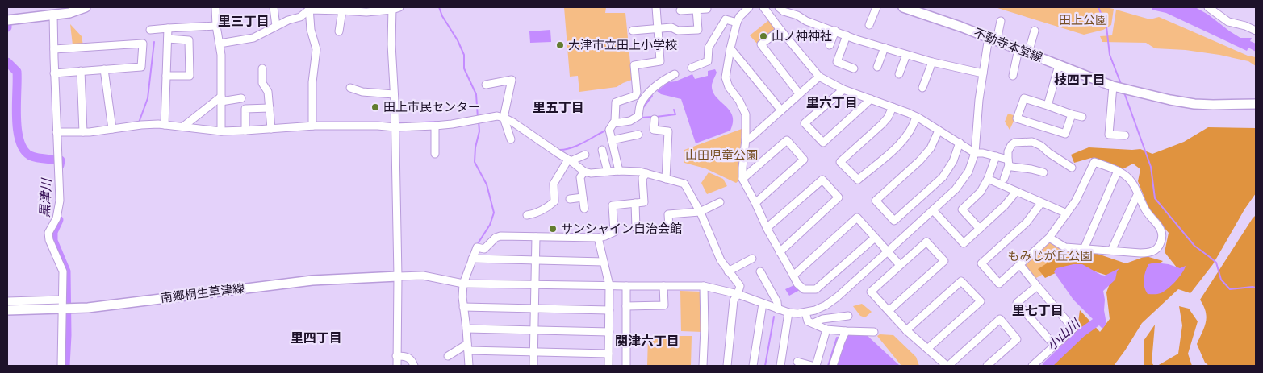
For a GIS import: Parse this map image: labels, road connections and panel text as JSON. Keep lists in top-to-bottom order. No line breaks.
{"streets":{"main road":["不動寺本堂線","南郷桐生草津線"]},"districts":["里三丁目","枝四丁目","里六丁目","里五丁目","里七丁目","里四丁目","関津六丁目"],"water":["黒津川","小山川"],"parks":["田上公園","山田児童公園","もみじが丘公園"],"places":["山ノ神神社","大津市立田上小学校","田上市民センター","サンシャイン自治会館"]}
